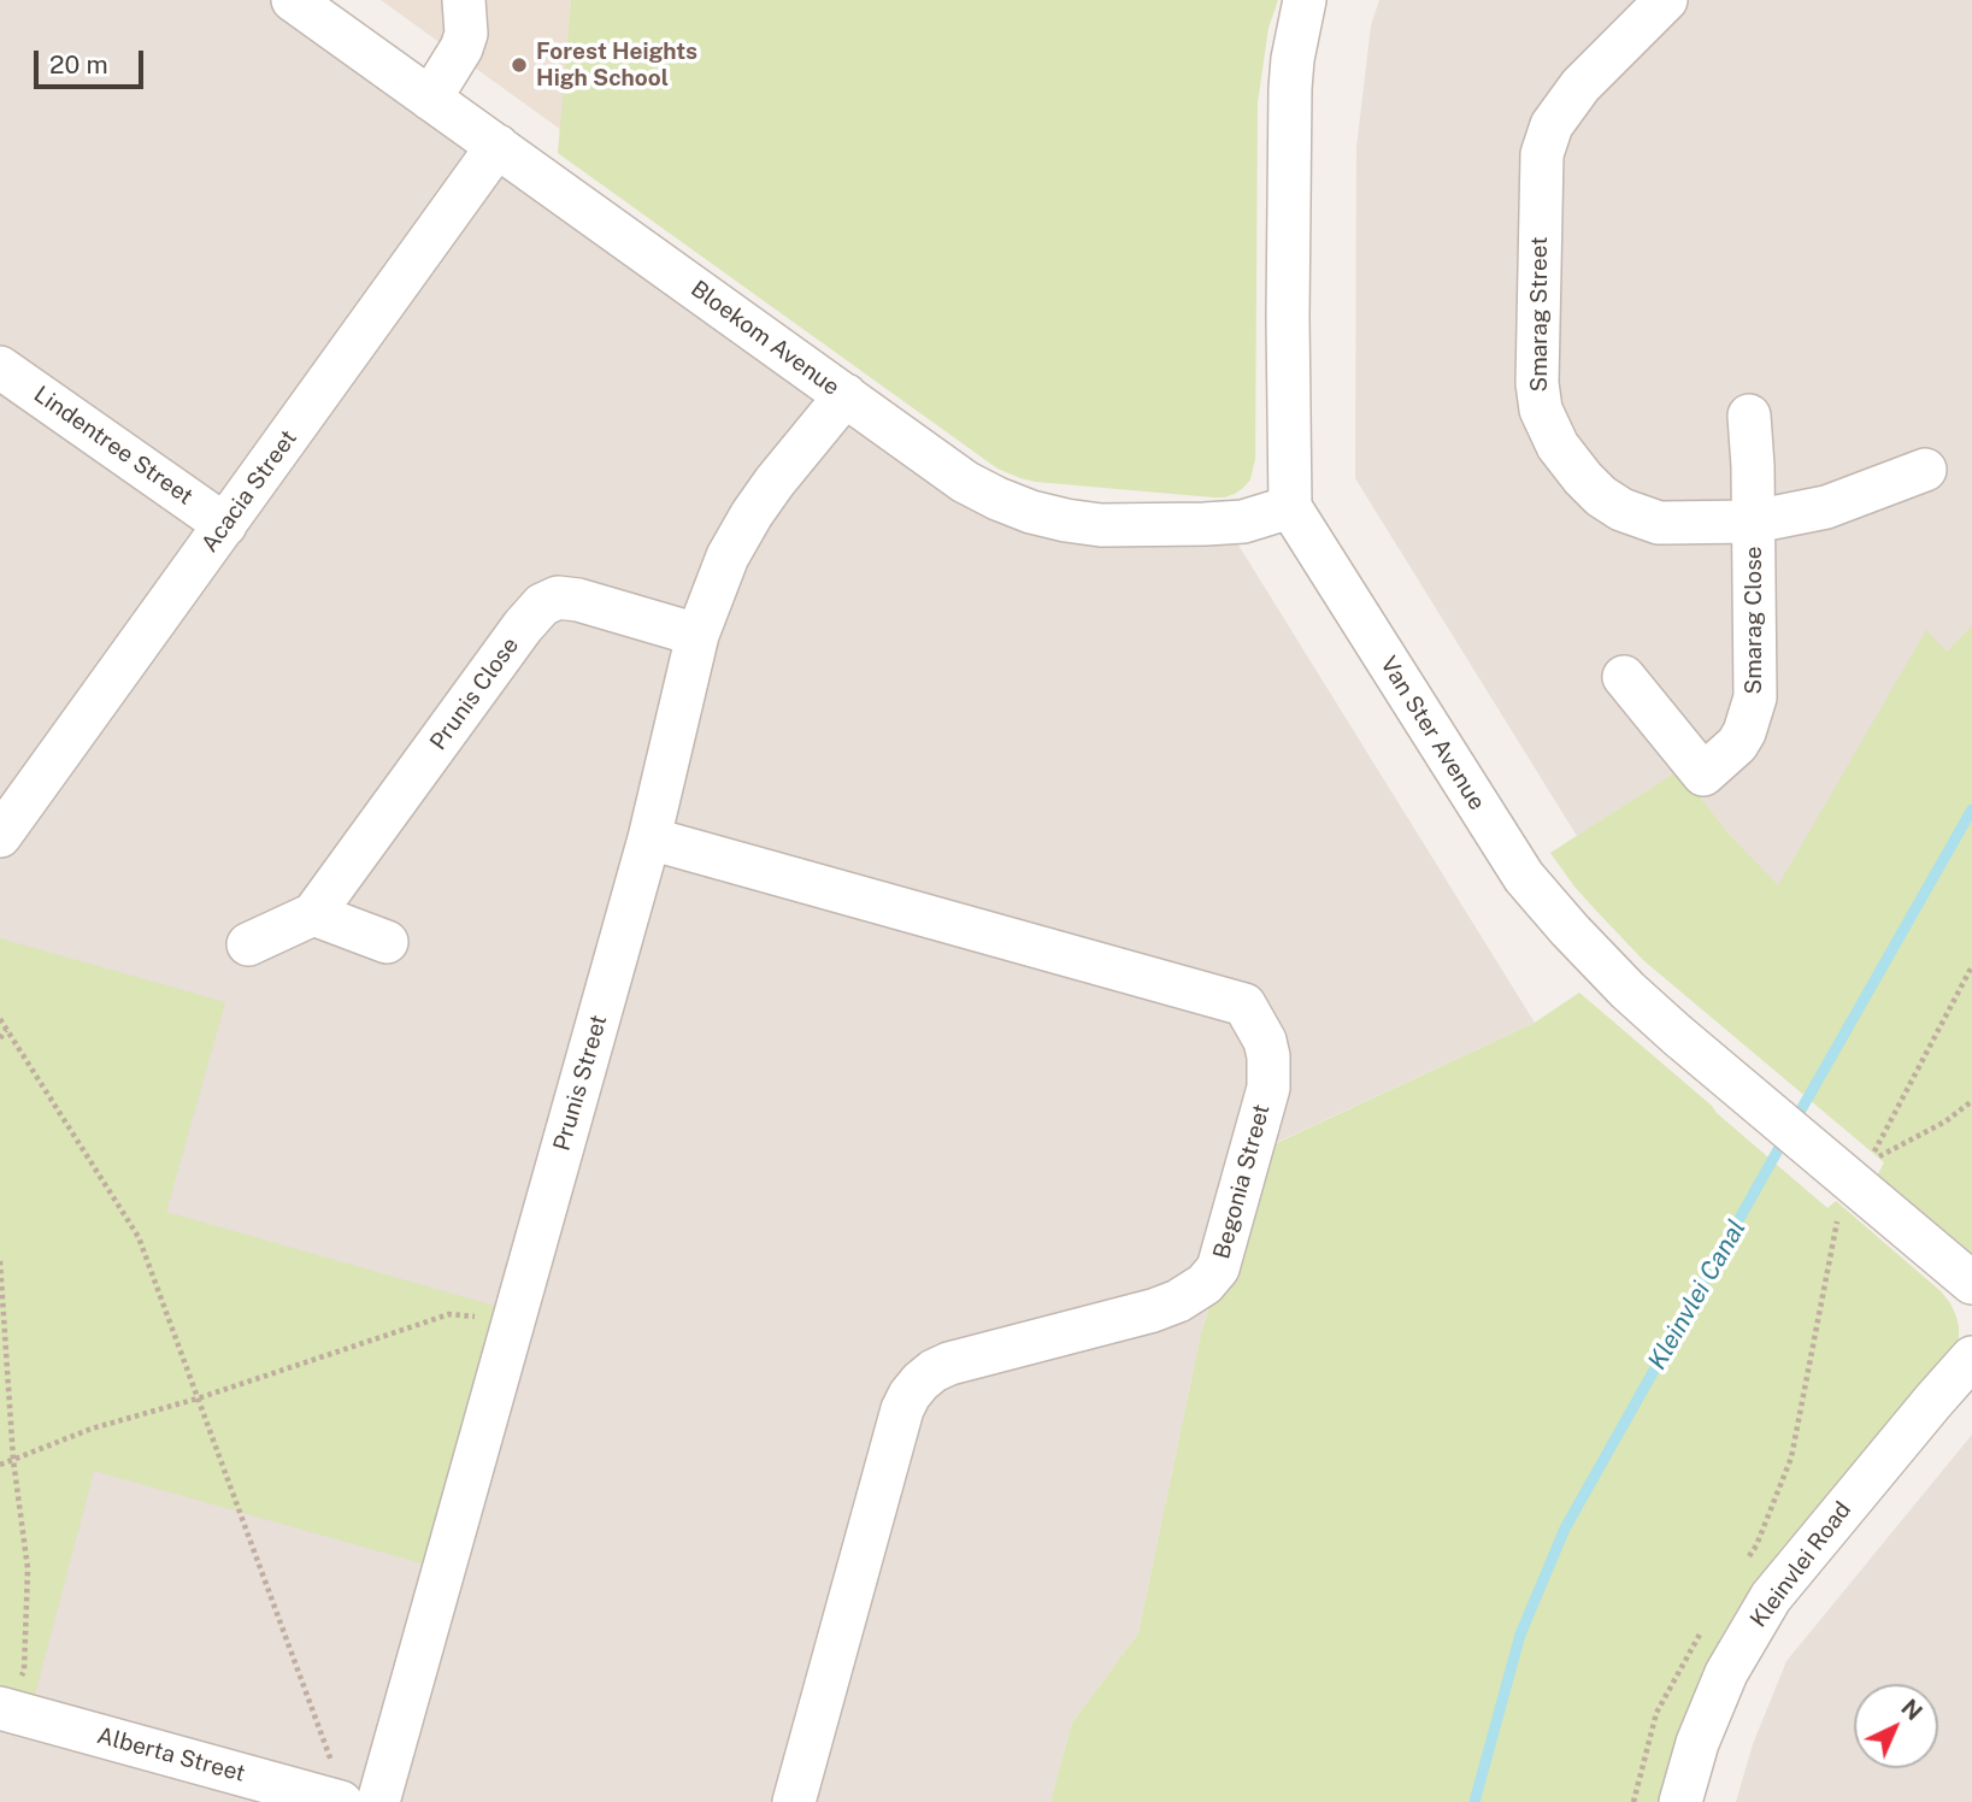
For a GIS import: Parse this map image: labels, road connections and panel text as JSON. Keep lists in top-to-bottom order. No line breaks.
{"streets":{"street":["Smarag Street","Bloekom Avenue","Lindentree Street","Acacia Street","Smarag Close","Prunis Close","Van Ster Avenue","Prunis Street","Begonia Street","Kleinvlei Road","Alberta Street"]},"crossings":[["Smarag Street","Smarag Close"],["Bloekom Avenue","Acacia Street"],["Bloekom Avenue","Van Ster Avenue"],["Bloekom Avenue","Prunis Street"],["Lindentree Street","Acacia Street"],["Prunis Close","Prunis Street"],["Prunis Street","Begonia Street"]],"water":["Kleinvlei Canal"],"places":["Forest Heights High School"],"scale_bar":"20 m","north":"top right"}
